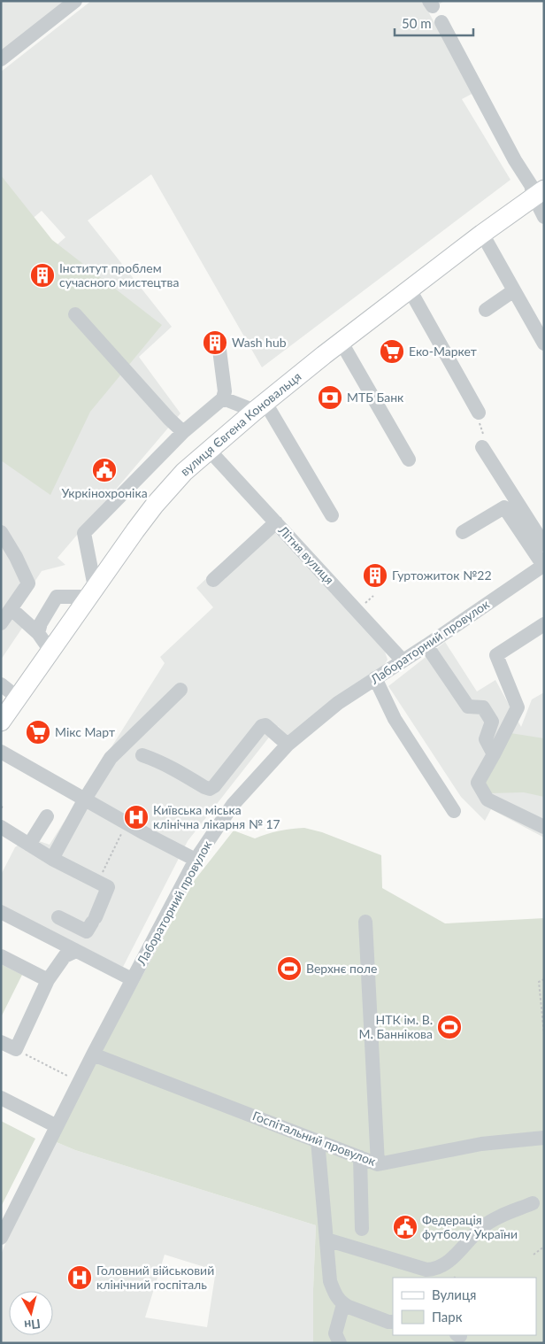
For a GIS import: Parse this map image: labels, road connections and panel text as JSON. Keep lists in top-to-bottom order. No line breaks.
{"streets":{"main road":["вулиця Євгена Коновальця"],"street":["Літня вулиця","Лабораторний провулок","Госпітальний провулок"]},"crossings":[["вулиця Євгена Коновальця","Літня вулиця"],["Літня вулиця","Лабораторний провулок"],["Лабораторний провулок","Госпітальний провулок"]],"places":{"building":["Інститут проблем сучасного мистецтва","Wash hub","Гуртожиток №22"],"supermarket":["Еко-Маркет","Мікс Март"],"bank":["МТБ Банк"],"public building":["Укркінохроніка","Федерація футболу України"],"hospital":["Київська міська клінічна лікарня № 17","Головний військовий клінічний госпіталь"],"sports":["Верхнє поле","НТК ім. В. М. Баннікова"]},"legend":["Вулиця","Парк"],"scale_bar":"50 m","north":"bottom"}
